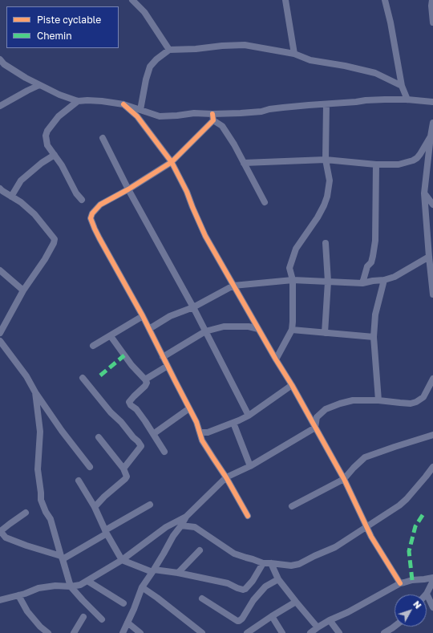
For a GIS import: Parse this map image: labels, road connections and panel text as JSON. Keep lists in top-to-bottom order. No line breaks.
{"legend":["Piste cyclable","Chemin"],"north":"top right"}
